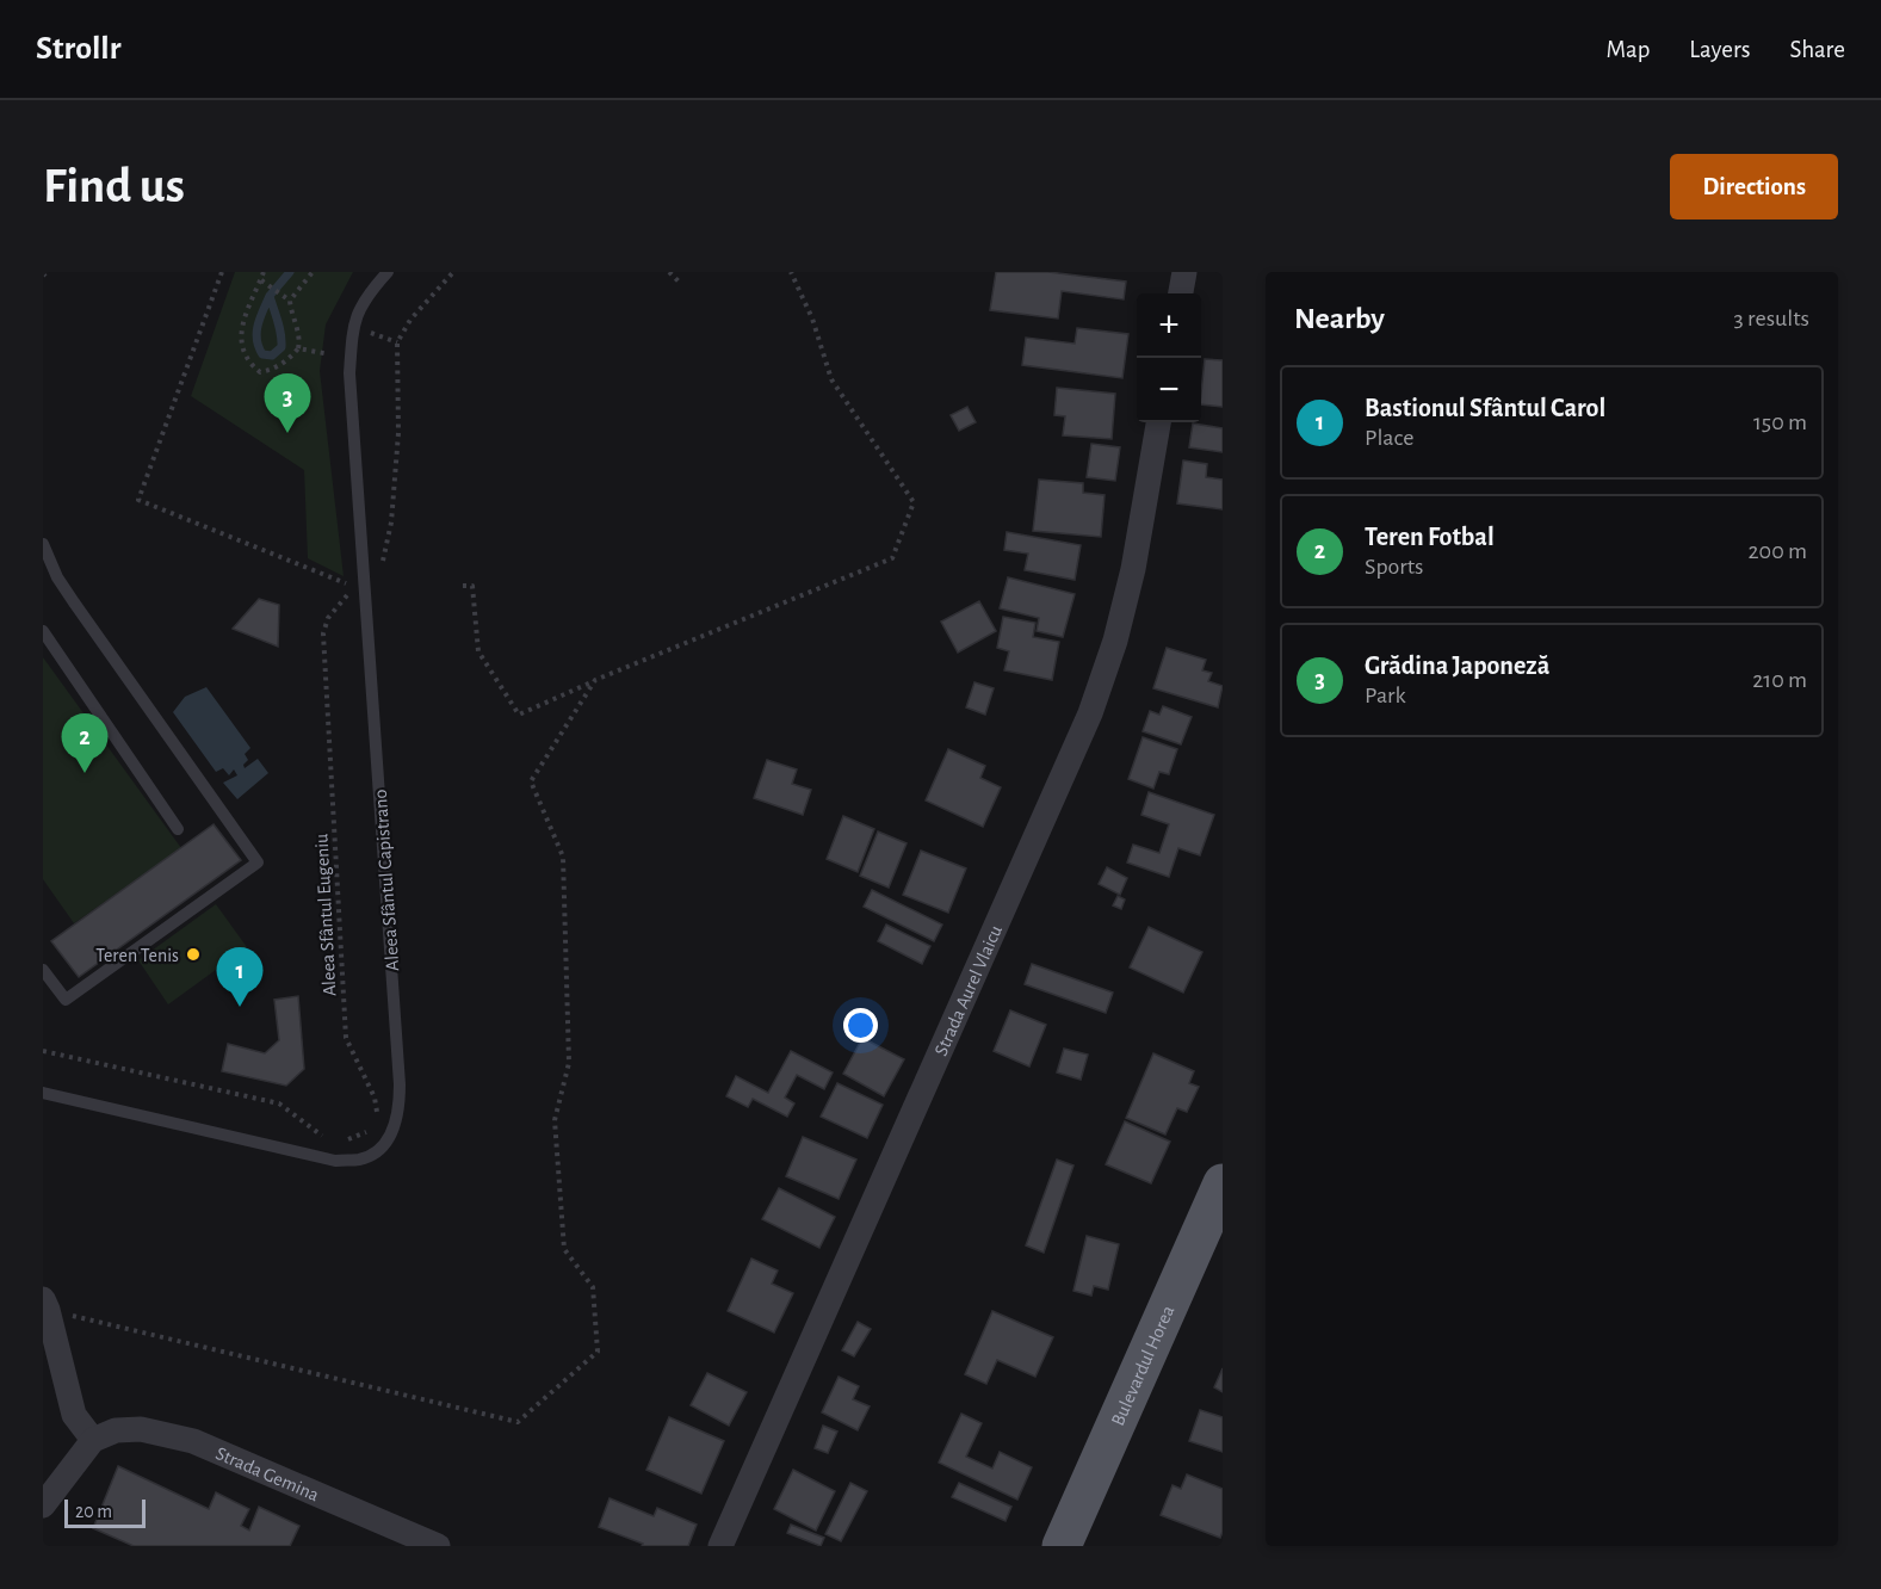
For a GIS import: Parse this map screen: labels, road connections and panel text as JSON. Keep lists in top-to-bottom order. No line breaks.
{"streets":{"main road":["Bulevardul Horea"],"street":["Strada Aurel Vlaicu","Strada Gemina"],"lane":["Aleea Sfântul Capistrano"],"path":["Aleea Sfântul Eugeniu"]},"places":["Teren Tenis"],"scale_bar":"20 m","page":{"header":"Strollr","nav":["Map","Layers","Share"],"buttons":"Directions","title":"Find us","heading":["Nearby","3 results"],"map_buttons":["+","−"],"list":[{"mark":"1","name":"Bastionul Sfântul Carol","note":"Place","value":"150 m"},{"mark":"2","name":"Teren Fotbal","note":"Sports","value":"200 m"},{"mark":"3","name":"Grădina Japoneză","note":"Park","value":"210 m"}],"pins":["3","2","1"],"scale":"20 m"}}
